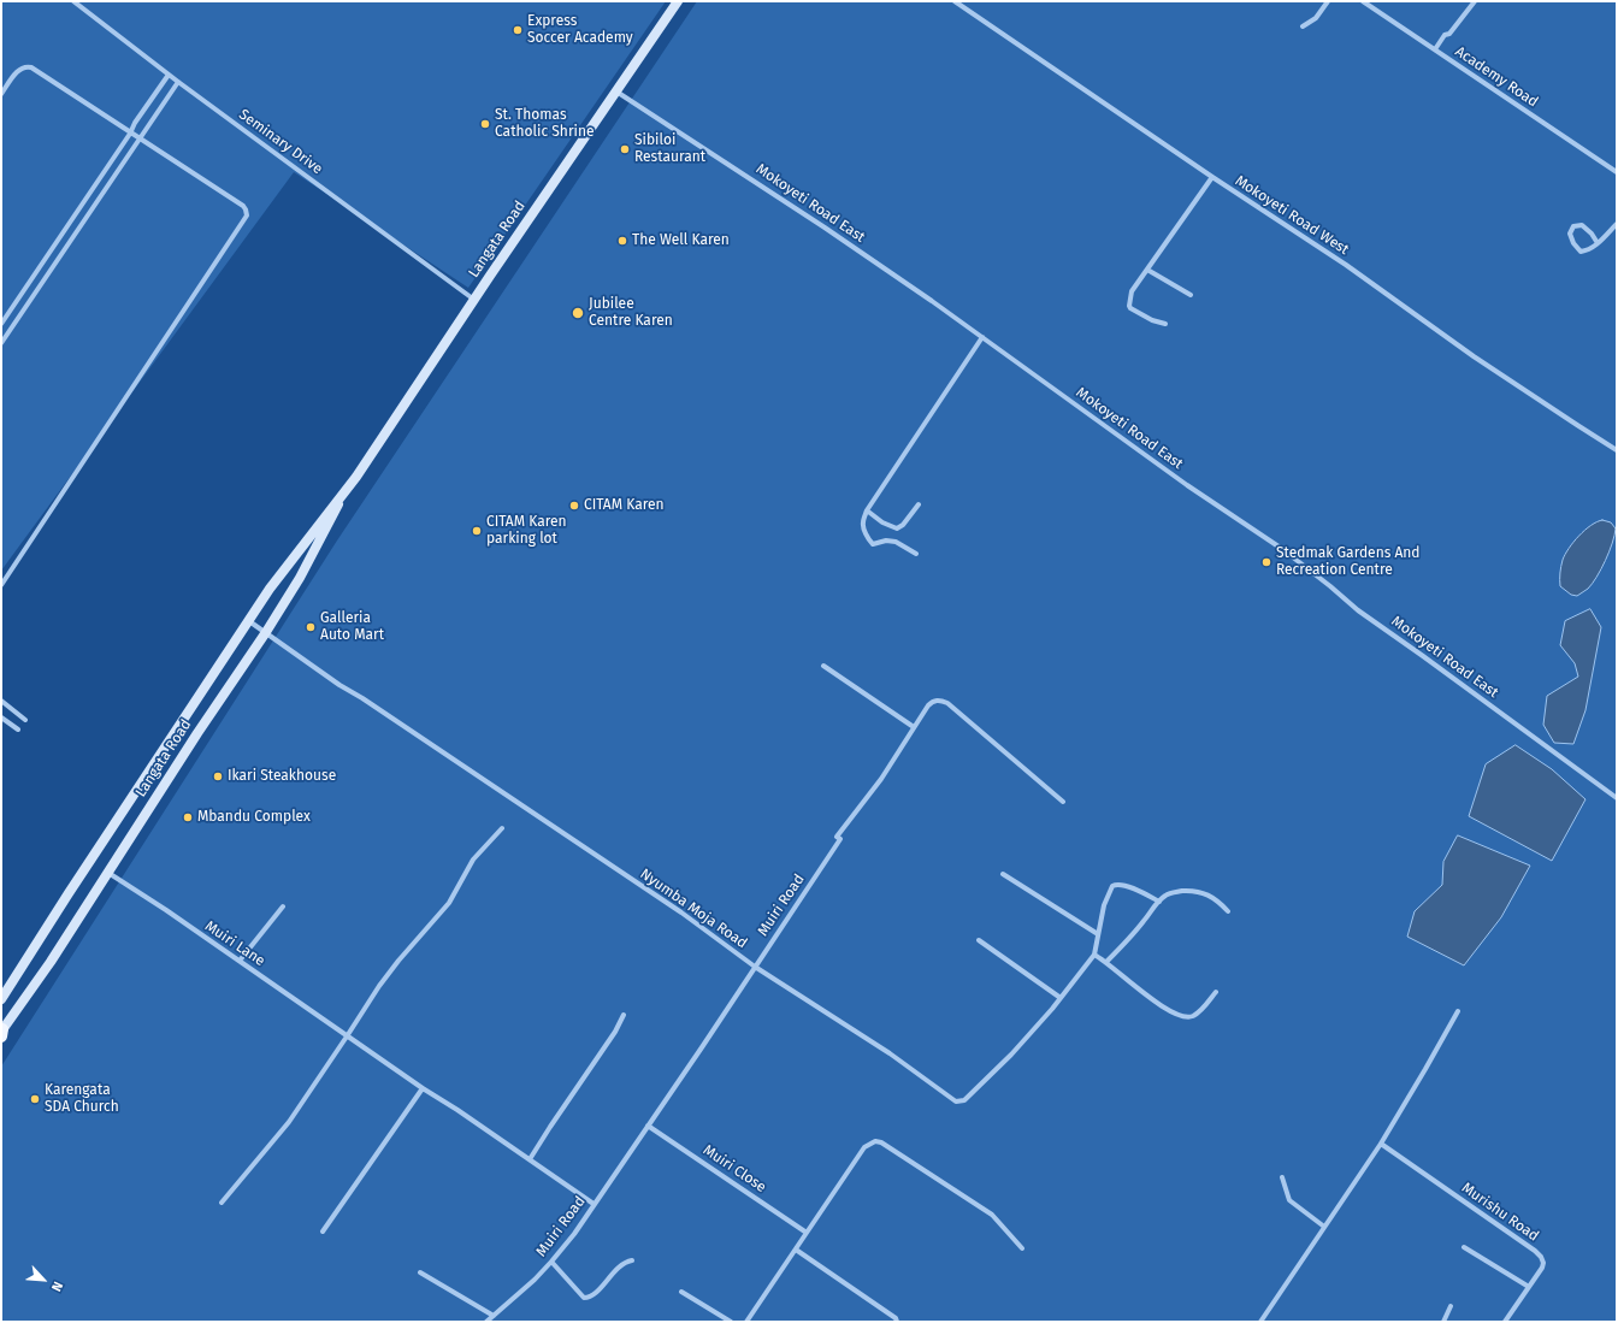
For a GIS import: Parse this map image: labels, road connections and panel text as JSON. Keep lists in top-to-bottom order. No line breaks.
{"streets":{"main road":["Langata Road"],"street":["Academy Road","Seminary Drive","Mokoyeti Road East","Mokoyeti Road West","Muiri Road","Nyumba Moja Road","Muiri Lane","Muiri Close","Murishu Road"]},"crossings":[["Seminary Drive","Langata Road"],["Mokoyeti Road East","Langata Road"],["Langata Road","Nyumba Moja Road"],["Langata Road","Muiri Lane"],["Muiri Road","Nyumba Moja Road"],["Muiri Road","Muiri Lane"],["Muiri Road","Muiri Close"]],"places":["Express Soccer Academy","St. Thomas Catholic Shrine","Sibiloi Restaurant","The Well Karen","Jubilee Centre Karen","CITAM Karen","CITAM Karen parking lot","Stedmak Gardens And Recreation Centre","Galleria Auto Mart","Ikari Steakhouse","Mbandu Complex","Karengata SDA Church"],"north":"bottom right"}
